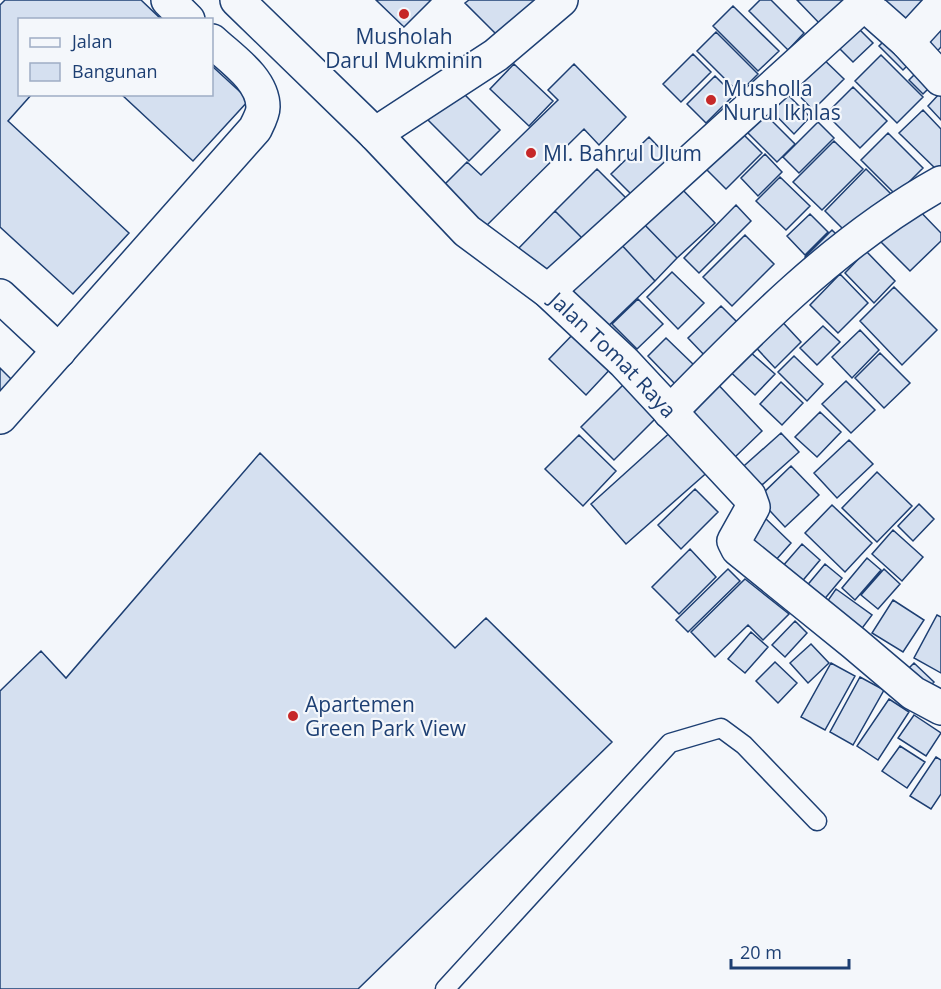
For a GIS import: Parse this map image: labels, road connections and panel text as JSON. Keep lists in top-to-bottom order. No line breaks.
{"streets":{"street":["Jalan Tomat Raya"]},"places":["Musholah Darul Mukminin","Musholla Nurul Ikhlas","MI. Bahrul Ulum","Apartemen Green Park View"],"legend":["Jalan","Bangunan"],"scale_bar":"20 m"}
